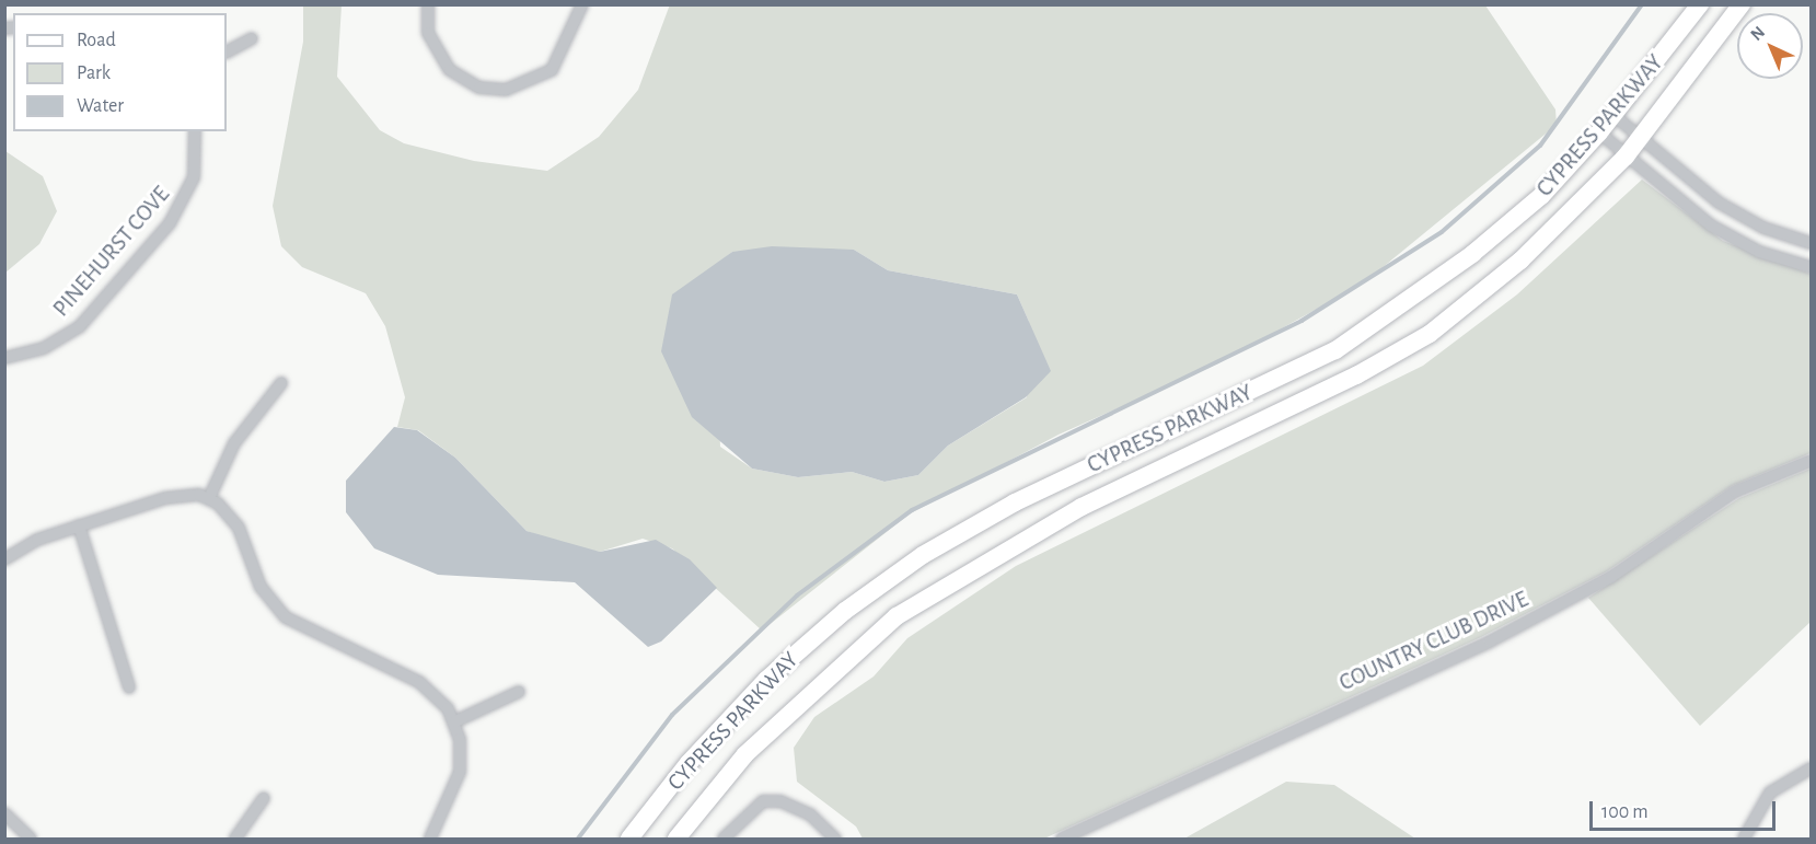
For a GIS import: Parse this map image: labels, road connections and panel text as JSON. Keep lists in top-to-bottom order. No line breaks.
{"streets":{"main road":["CYPRESS PARKWAY"],"street":["PINEHURST COVE","COUNTRY CLUB DRIVE"]},"legend":["Road","Park","Water"],"scale_bar":"100 m","north":"top left"}
